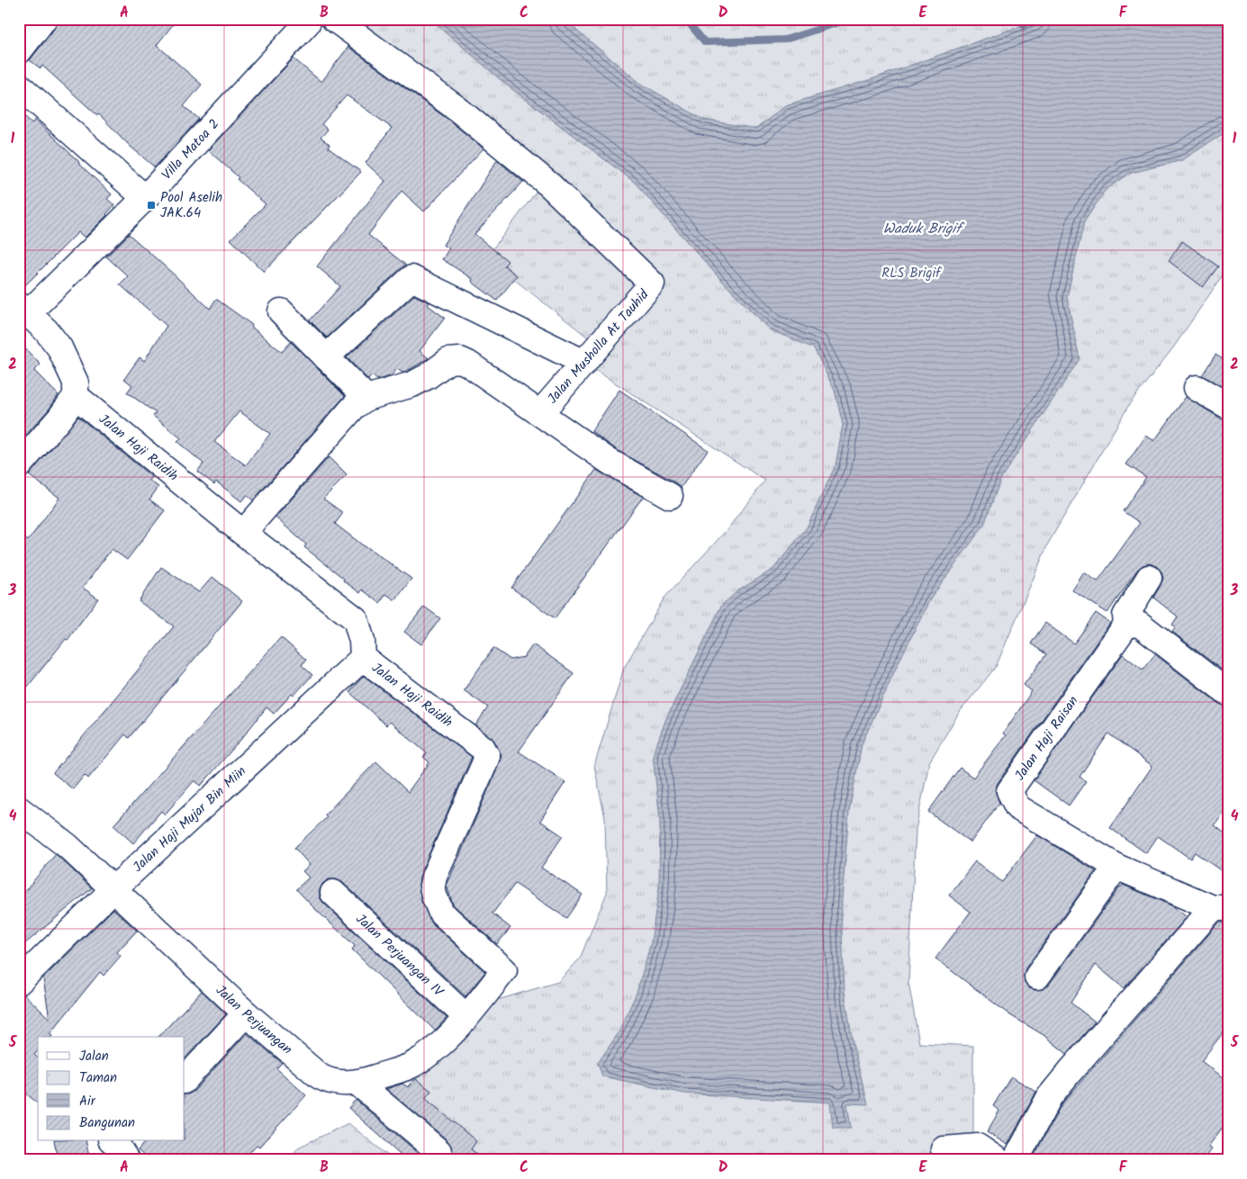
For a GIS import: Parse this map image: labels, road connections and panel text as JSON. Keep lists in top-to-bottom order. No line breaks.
{"streets":{"street":["Villa Matoa 2","Jalan Musholla At Tauhid","Jalan Haji Raidih","Jalan Haji Raisan","Jalan Haji Mujar Bin Miin","Jalan Perjuangan IV","Jalan Perjuangan"]},"crossings":[["Jalan Musholla At Tauhid","Jalan Haji Raidih"],["Jalan Haji Raidih","Jalan Haji Mujar Bin Miin"],["Jalan Haji Raidih","Jalan Perjuangan"],["Jalan Haji Mujar Bin Miin","Jalan Perjuangan"],["Jalan Perjuangan IV","Jalan Perjuangan"]],"water":["Waduk Brigif"],"parks":["RLS Brigif"],"places":{"transit":["Pool Aselih JAK.64"]},"legend":["Jalan","Taman","Air","Bangunan"],"grid":{"columns":["A","B","C","D","E","F"],"rows":["1","2","3","4","5"]}}
